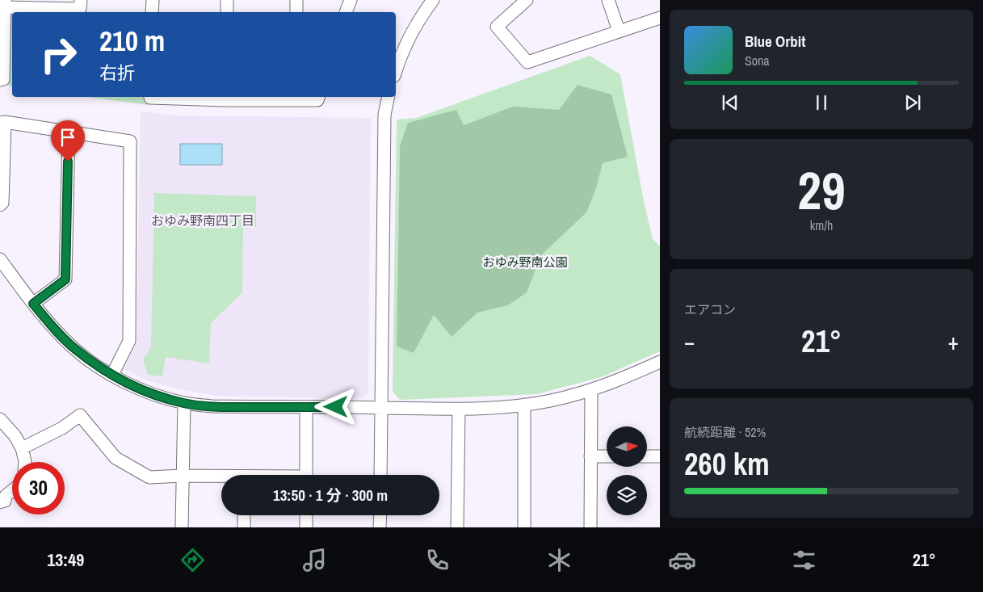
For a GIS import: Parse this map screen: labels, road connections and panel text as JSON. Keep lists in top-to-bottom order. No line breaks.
{"districts":["おゆみ野南四丁目"],"parks":["おゆみ野南公園"],"north":"right","page":{"turn":["210 m","右折"],"song":["Blue Orbit","Sona"],"tile":[["29","km/h"],"エアコン",["航続距離 · 52%","260 km"]],"heat":["−","21°","+"],"limit":"30","trip":"13:50 · 1 分 · 300 m","tabs":["13:49","21°"]}}
